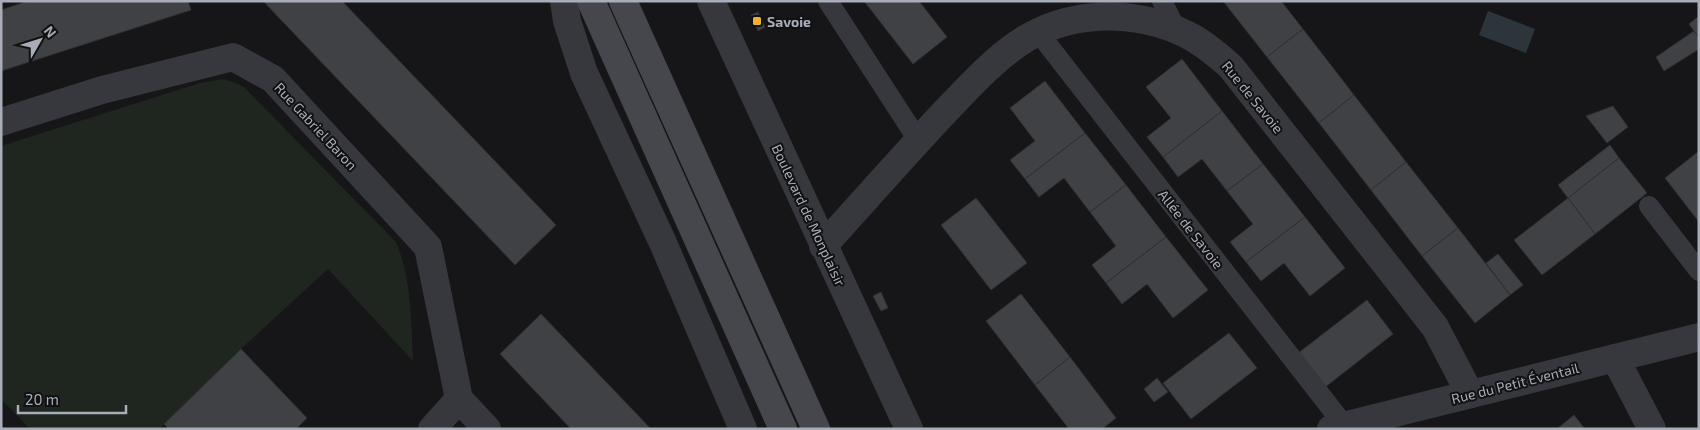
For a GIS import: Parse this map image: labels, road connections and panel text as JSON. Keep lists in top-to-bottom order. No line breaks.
{"streets":{"street":["Rue de Savoie","Rue Gabriel Baron","Boulevard de Monplaisir","Rue du Petit Éventail"],"lane":["Allée de Savoie"]},"crossings":[["Rue de Savoie","Boulevard de Monplaisir"],["Rue de Savoie","Allée de Savoie"],["Rue de Savoie","Rue du Petit Éventail"],["Allée de Savoie","Rue du Petit Éventail"]],"places":{"transit":["Savoie"]},"scale_bar":"20 m","north":"top right"}
